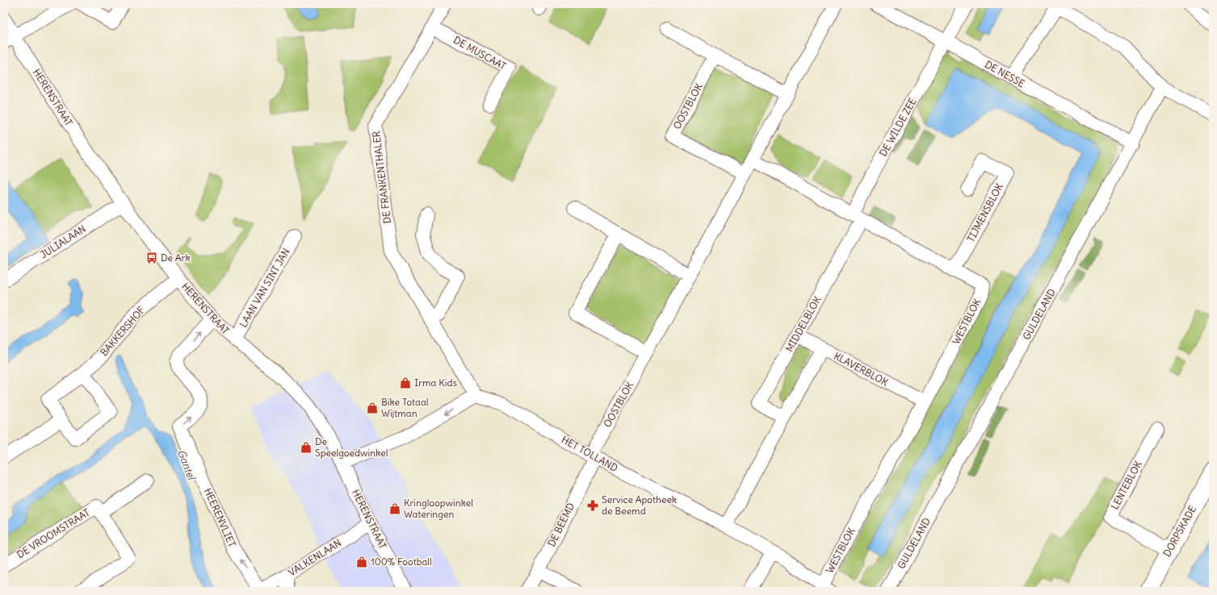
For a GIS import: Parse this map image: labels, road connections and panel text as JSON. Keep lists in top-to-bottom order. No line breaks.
{"streets":{"main road":["DORPSKADE"],"street":["DE MUSCAAT","DE NESSE","HERENSTRAAT","OOSTBLOK","DE WILDE ZEE","DE FRANKENTHALER","TIJMENSBLOK","JULIALAAN","LAAN VAN SINT JAN","GULDELAND","WESTBLOK","MIDDELBLOK","BAKKERSHOF","KLAVERBLOK","HET TOLLAND","LENTEBLOK","HEERENVLIET","DE BEEMD","DE VROOMSTRAAT","VALKENLAAN"]},"crossings":[["DE MUSCAAT","DE FRANKENTHALER"],["DE NESSE","DE WILDE ZEE"],["DE NESSE","GULDELAND"],["HERENSTRAAT","JULIALAAN"],["HERENSTRAAT","LAAN VAN SINT JAN"],["HERENSTRAAT","BAKKERSHOF"],["HERENSTRAAT","HEERENVLIET"],["HERENSTRAAT","VALKENLAAN"],["OOSTBLOK","WESTBLOK"],["OOSTBLOK","HET TOLLAND"],["OOSTBLOK","DE BEEMD"],["DE WILDE ZEE","WESTBLOK"],["DE WILDE ZEE","MIDDELBLOK"],["DE FRANKENTHALER","HET TOLLAND"],["TIJMENSBLOK","WESTBLOK"],["WESTBLOK","MIDDELBLOK"],["WESTBLOK","KLAVERBLOK"],["WESTBLOK","HET TOLLAND"],["MIDDELBLOK","KLAVERBLOK"],["HET TOLLAND","DE BEEMD"],["LENTEBLOK","DORPSKADE"],["HEERENVLIET","VALKENLAAN"]],"one_way":["HEERENVLIET"],"water":["Gantel"],"places":{"bus stop":["De Ark"],"shop":["Irma Kids","Bike Totaal Wijtman","De Speelgoedwinkel","Kringloopwinkel Wateringen","100% Football"],"pharmacy":["Service Apotheek de Beemd"]}}
